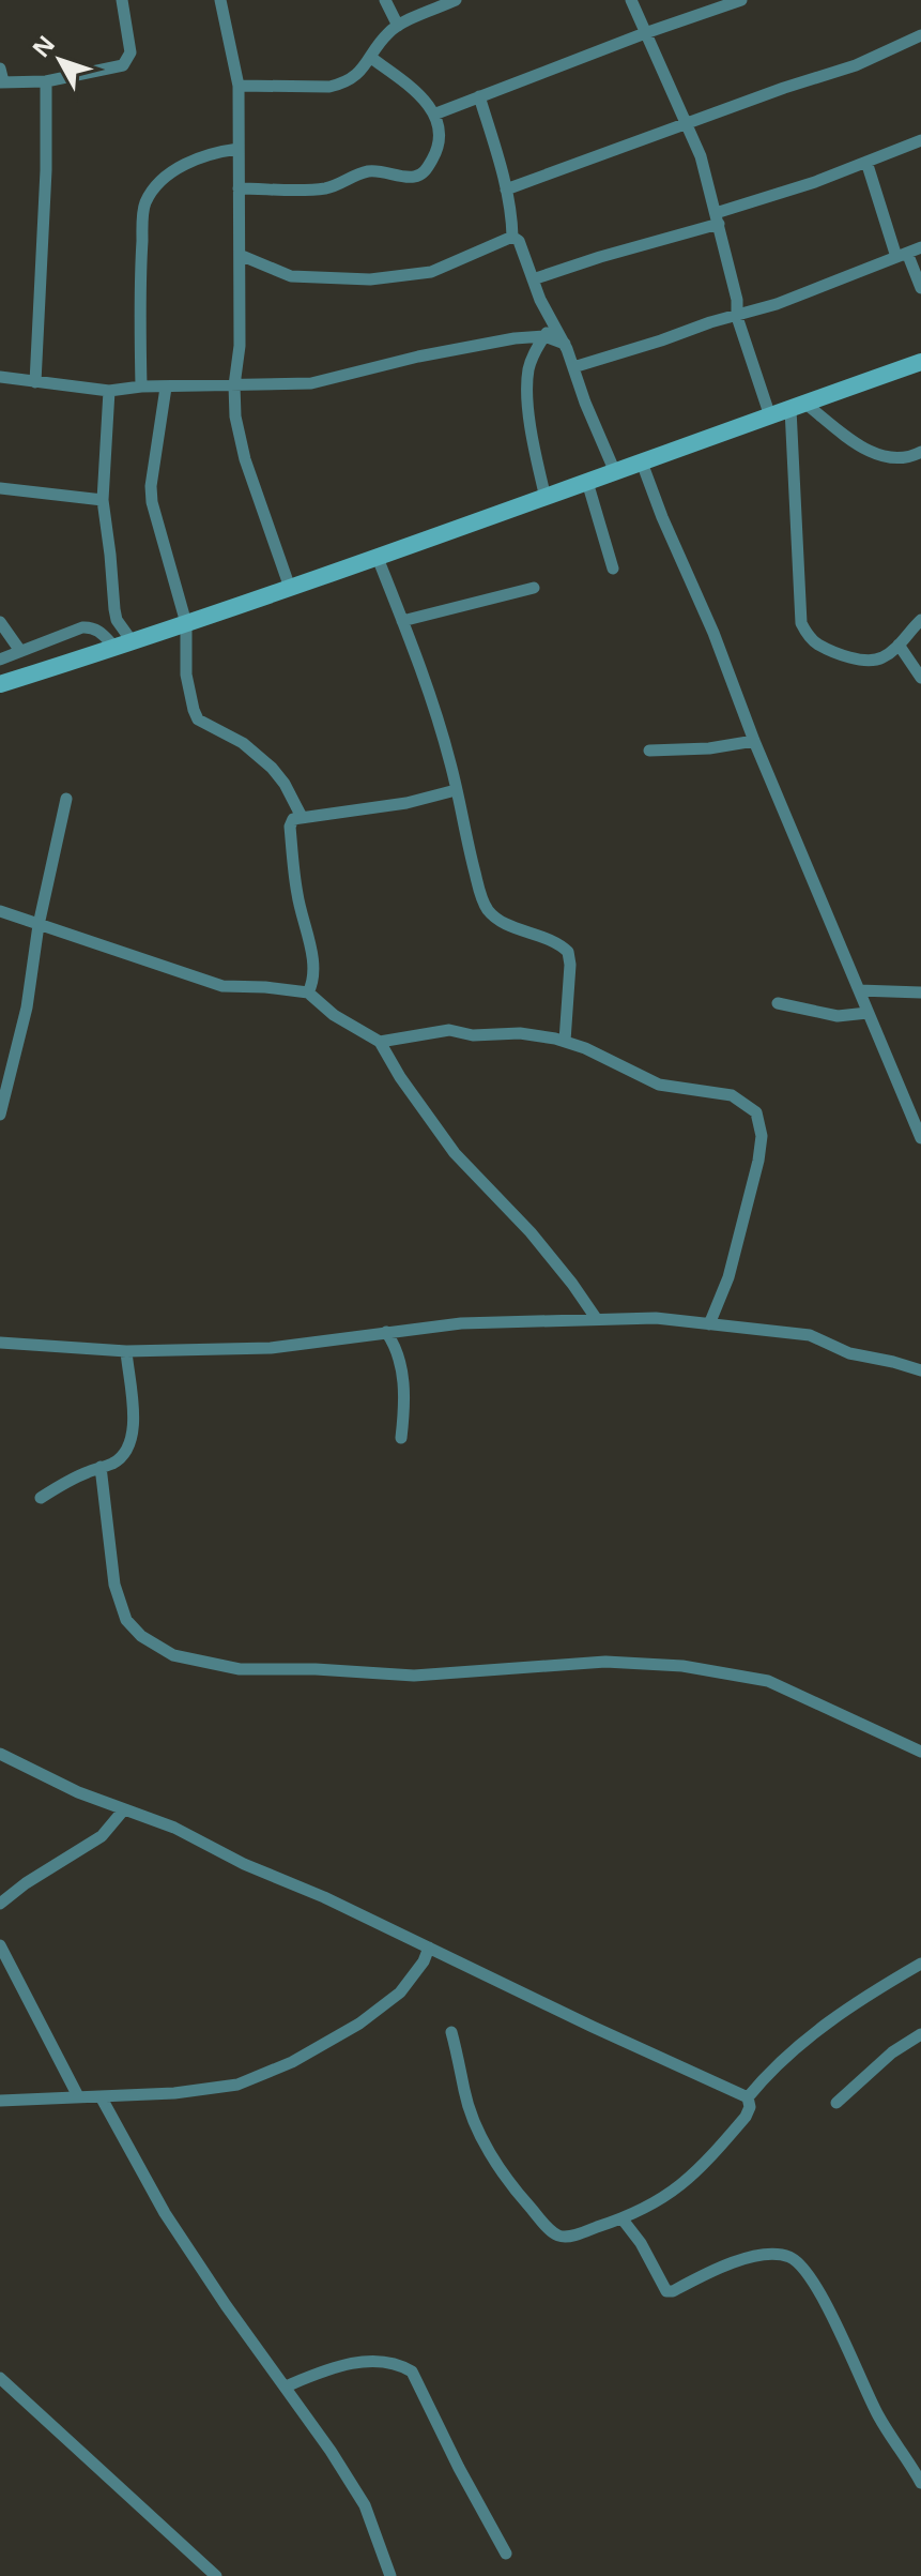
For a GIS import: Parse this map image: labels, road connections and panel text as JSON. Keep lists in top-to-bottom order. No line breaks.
{"north":"top left"}
